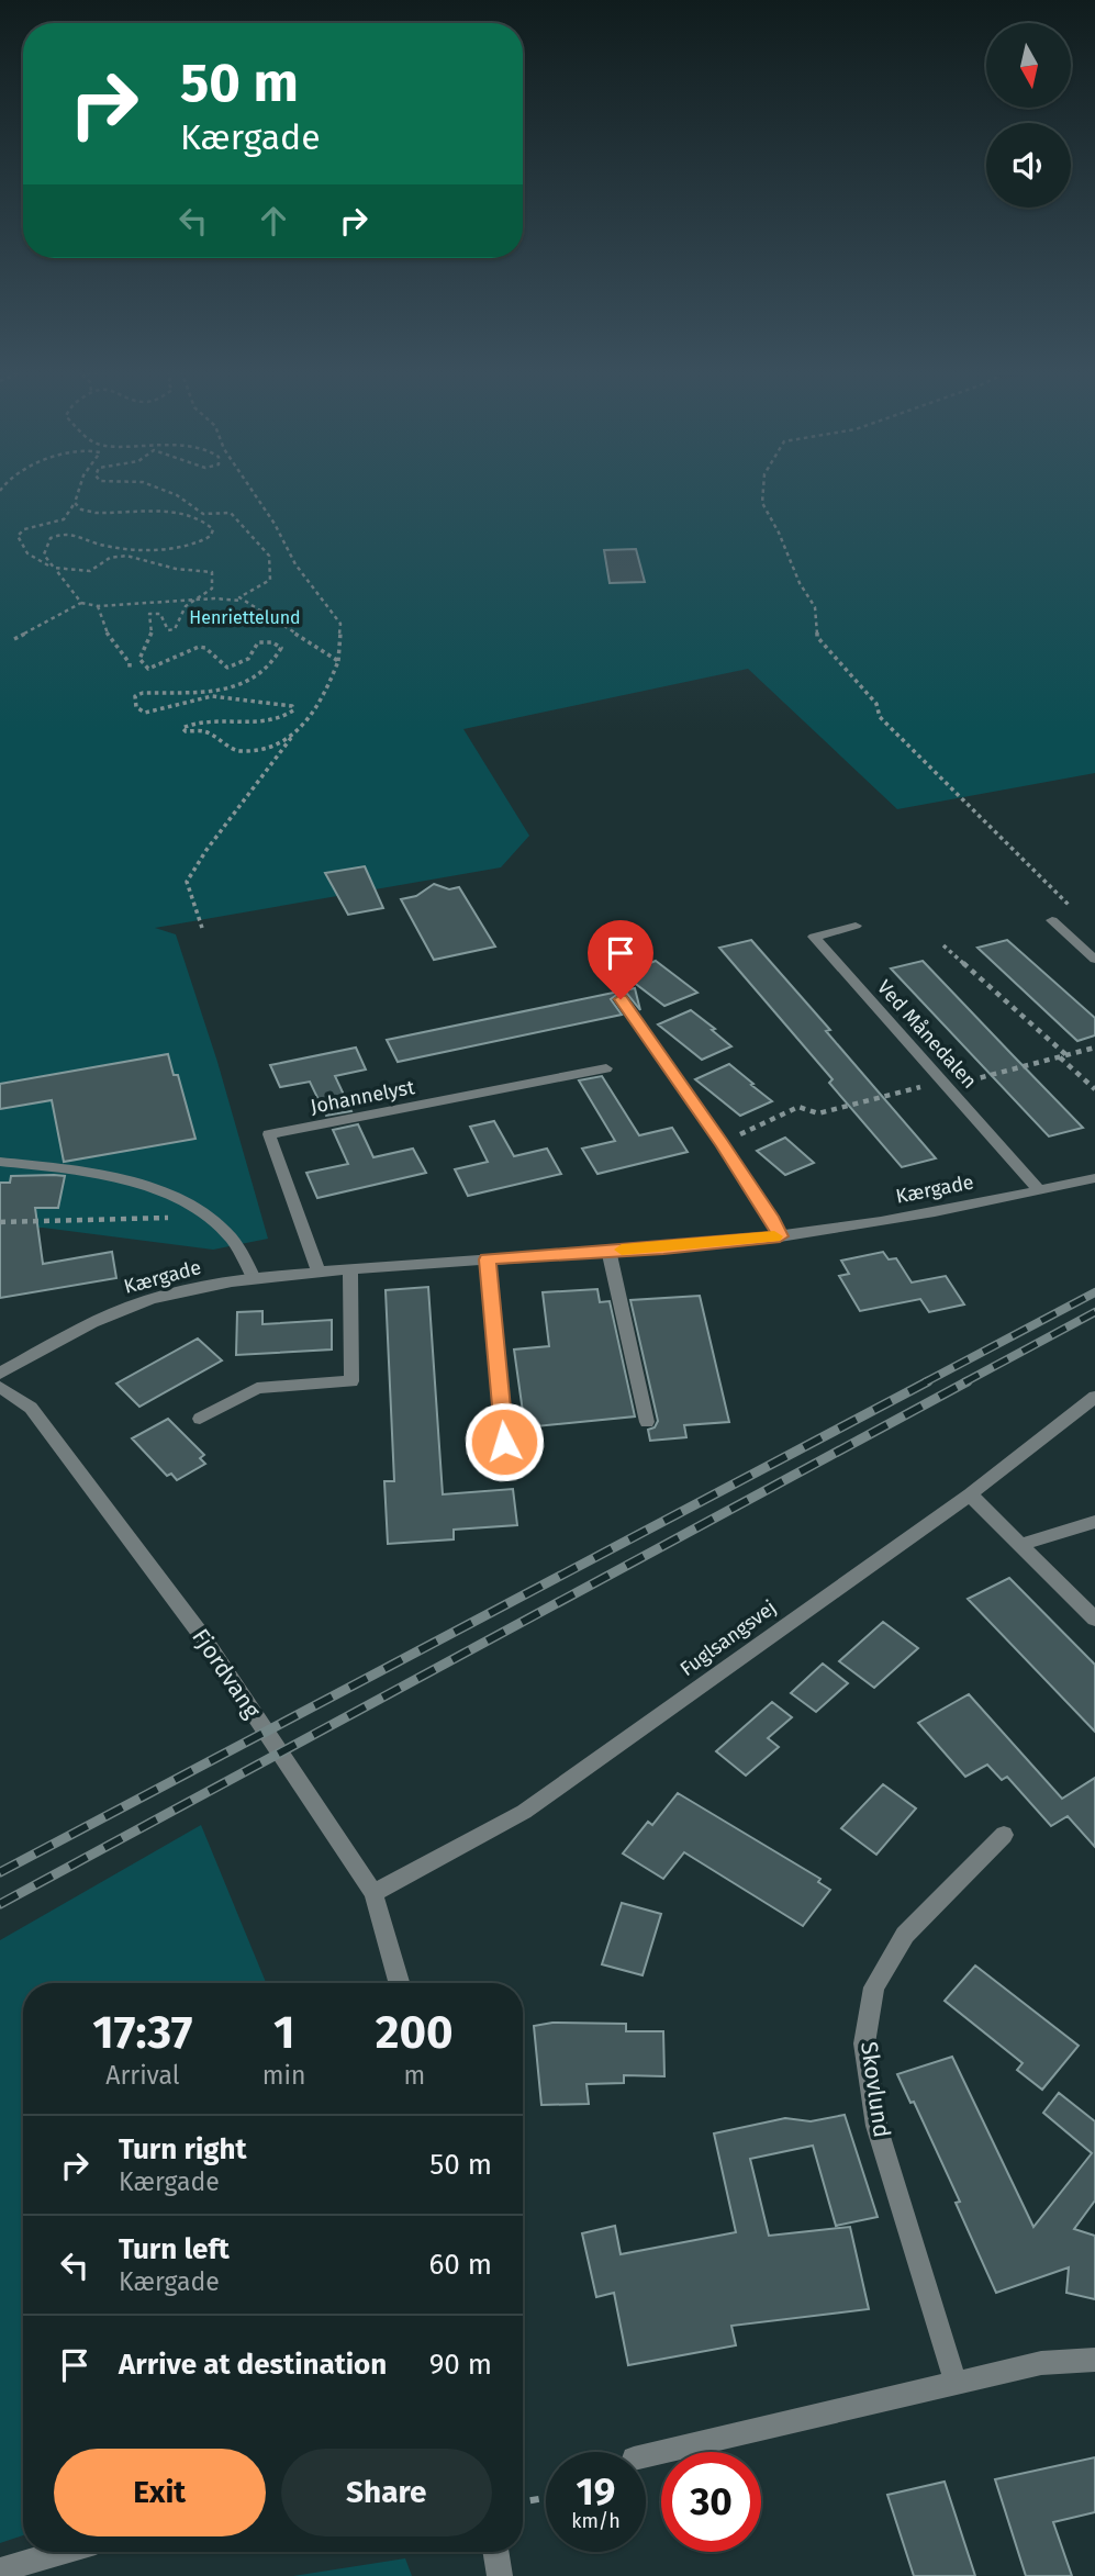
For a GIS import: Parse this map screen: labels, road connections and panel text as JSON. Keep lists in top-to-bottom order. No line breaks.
{"streets":{"street":["Ved Månedalen","Johannelyst","Kærgade","Fuglsangsvej","Fjordvang","Skovlund"]},"crossings":[["Ved Månedalen","Kærgade"],["Johannelyst","Kærgade"],["Fuglsangsvej","Fjordvang"]],"parks":["Henriettelund"],"north":"bottom","page":{"turn":["50 m","Kærgade"],"eta":["17:37","Arrival","1","min","200","m"],"list":[{"name":"Turn right","note":"Kærgade","value":"50 m"},{"name":"Turn left","note":"Kærgade","value":"60 m"},{"name":"Arrive at destination","value":"90 m"}],"buttons":["Exit","Share"],"speed":"19 km/h","limit":"30"}}
